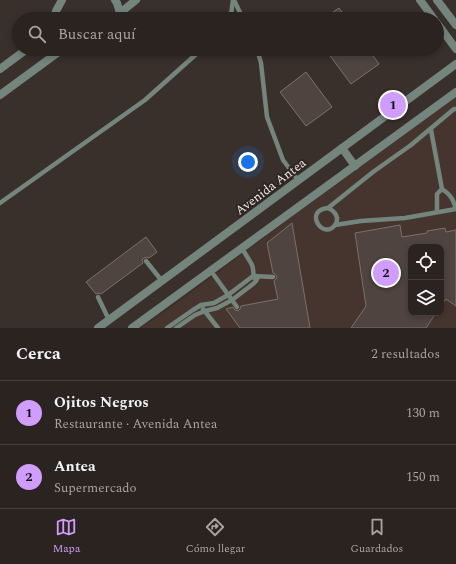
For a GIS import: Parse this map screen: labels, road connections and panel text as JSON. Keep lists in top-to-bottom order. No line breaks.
{"streets":{"street":["Avenida Antea"]},"page":{"search":"Buscar aquí","pins":["1","2"],"heading":["Cerca","2 resultados"],"list":[{"mark":"1","name":"Ojitos Negros","note":"Restaurante · Avenida Antea","value":"130 m"},{"mark":"2","name":"Antea","note":"Supermercado","value":"150 m"}],"nav":["Mapa","Cómo llegar","Guardados"]}}
